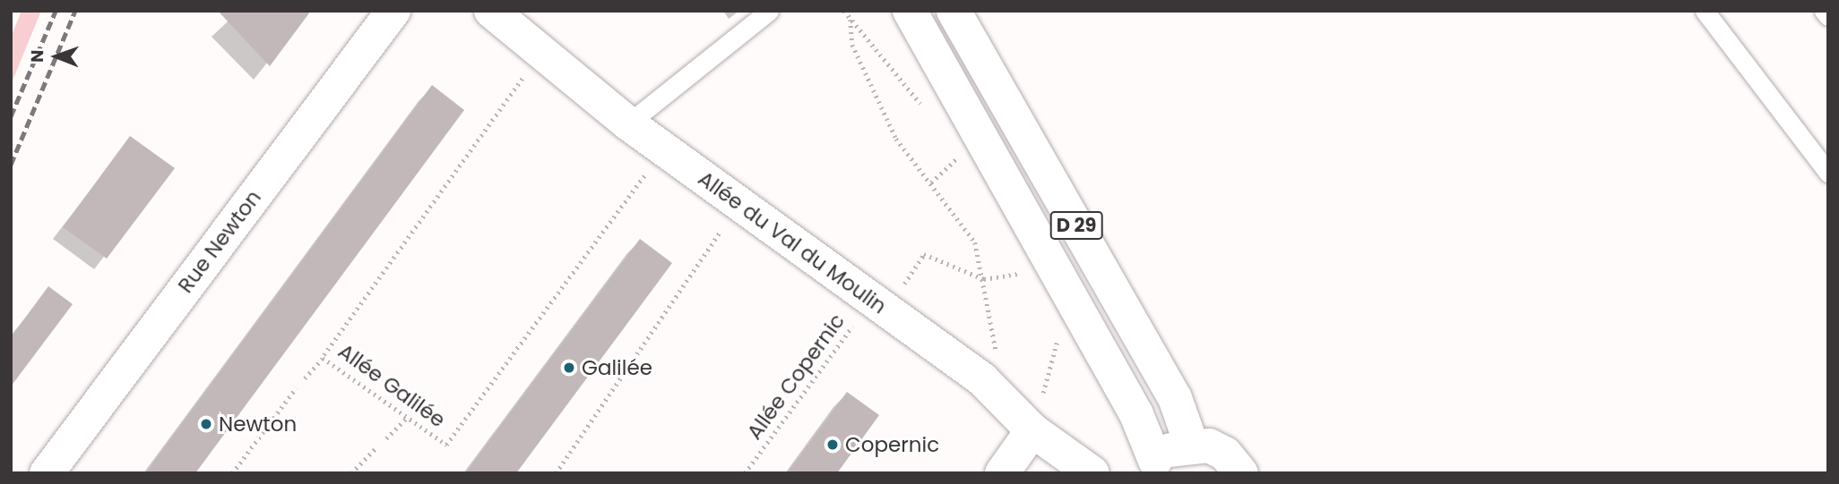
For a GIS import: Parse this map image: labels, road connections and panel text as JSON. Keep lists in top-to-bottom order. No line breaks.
{"streets":{"street":["D 29","Rue Newton","Allée du Val du Moulin"],"path":["Allée Copernic","Allée Galilée"]},"crossings":[["Allée du Val du Moulin","Allée Copernic"],["Allée du Val du Moulin","Allée Galilée"]],"places":["Galilée","Newton","Copernic"],"north":"left"}
